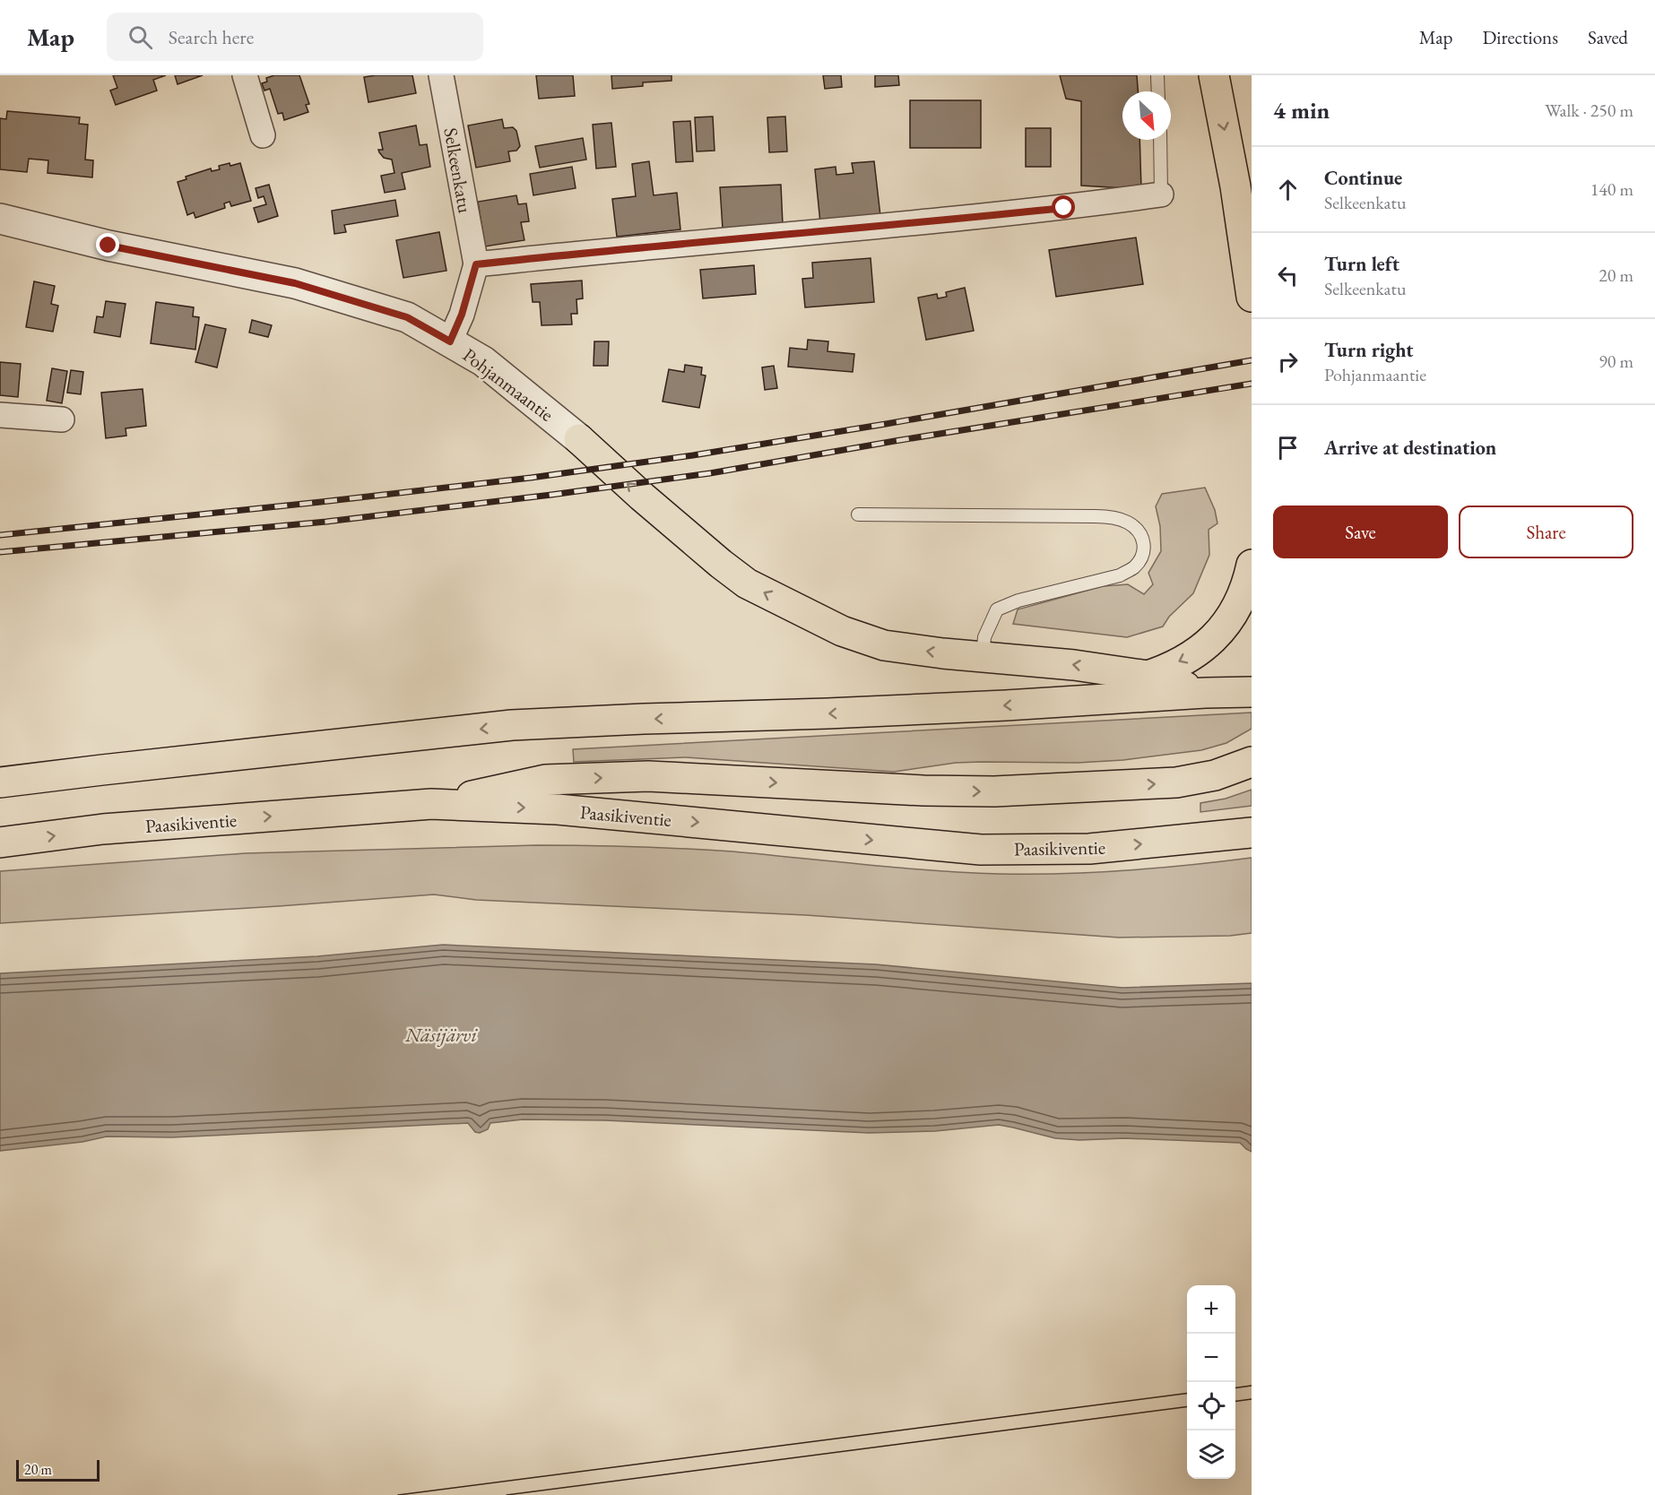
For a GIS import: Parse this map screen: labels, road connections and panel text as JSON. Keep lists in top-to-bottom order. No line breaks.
{"streets":{"highway":["Paasikiventie"],"street":["Selkeenkatu","Pohjanmaantie"]},"crossings":[["Selkeenkatu","Pohjanmaantie"]],"water":["Näsijärvi"],"scale_bar":"20 m","north":"bottom right","page":{"header":"Map","search":"Search here","nav":["Map","Directions","Saved"],"heading":["4 min","Walk · 250 m"],"list":[["Continue","Selkeenkatu","140 m"],["Turn left","Selkeenkatu","20 m"],["Turn right","Pohjanmaantie","90 m"],"Arrive at destination"],"buttons":["Save","Share"],"map_buttons":["+","−"],"scale":"20 m"}}
